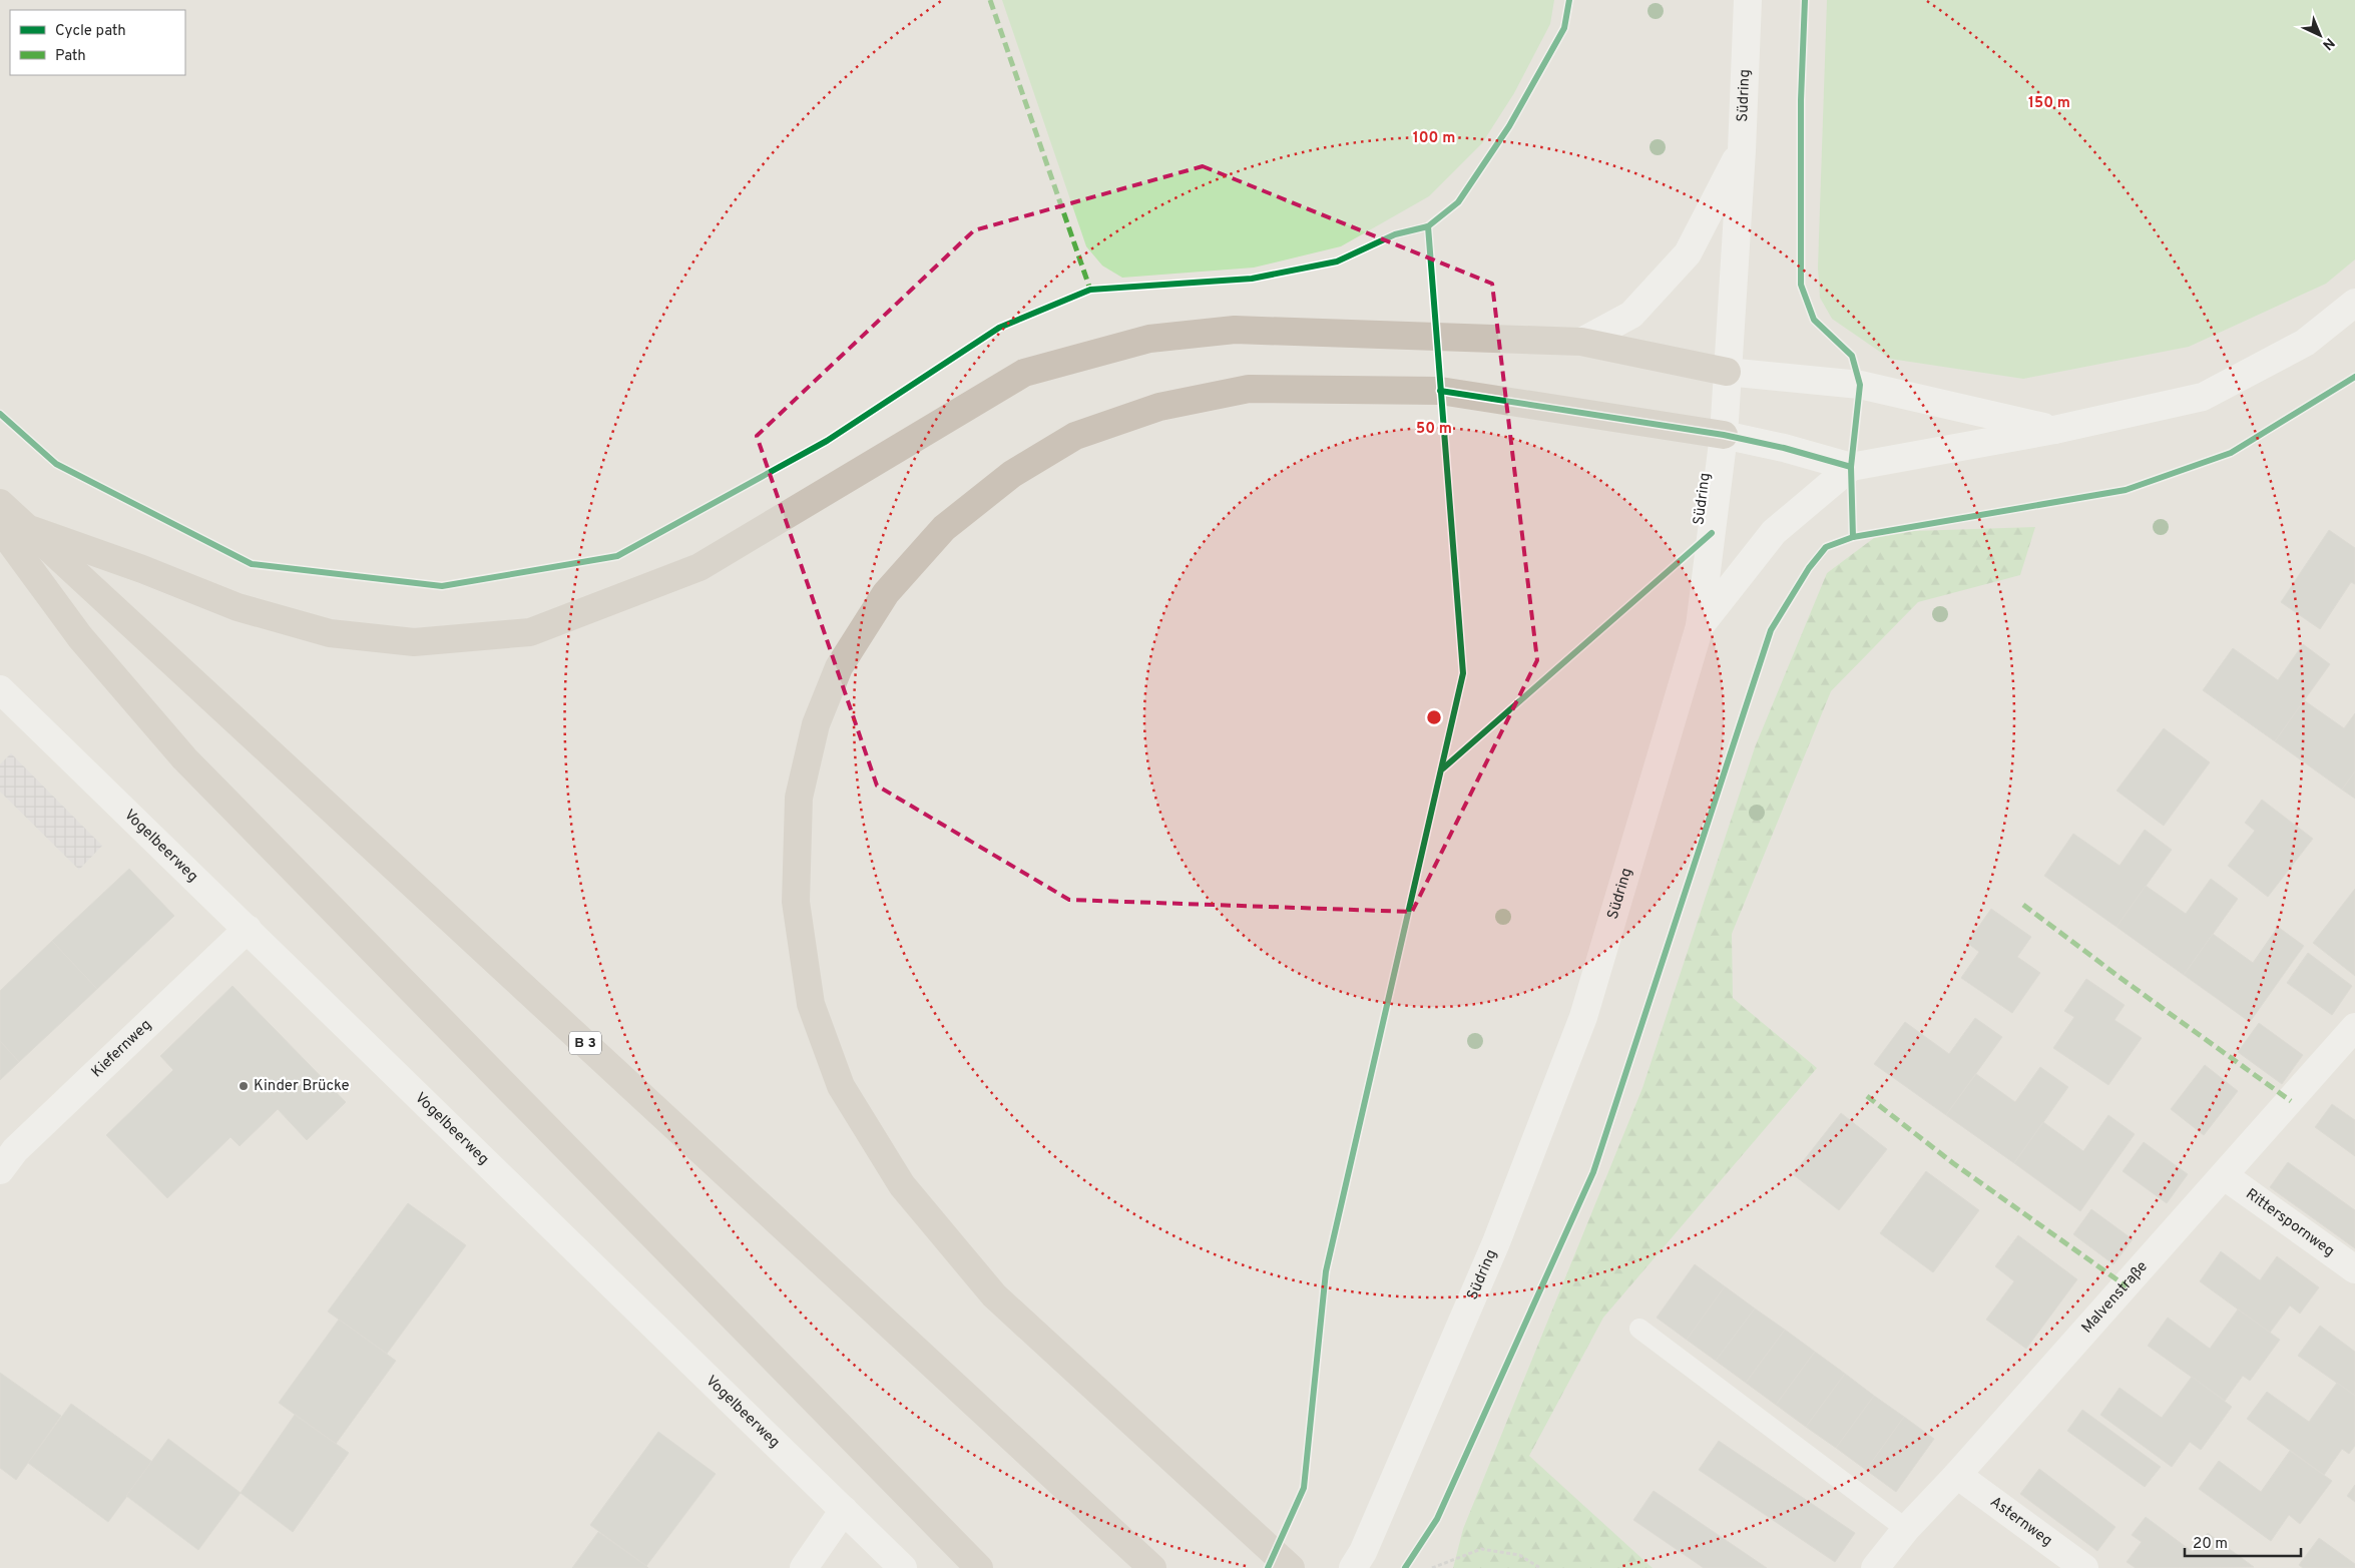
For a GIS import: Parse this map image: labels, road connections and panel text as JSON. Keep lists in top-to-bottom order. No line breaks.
{"streets":{"highway":["B 3"],"street":["Südring","Vogelbeerweg","Kiefernweg","Ritterspornweg","Malvenstraße","Asternweg"]},"crossings":[["Vogelbeerweg","Kiefernweg"],["Ritterspornweg","Malvenstraße"],["Malvenstraße","Asternweg"]],"places":["Kinder Brücke"],"legend":["Cycle path","Path"],"scale_bar":"20 m","north":"bottom right","rings":["150 m","100 m","50 m"]}
